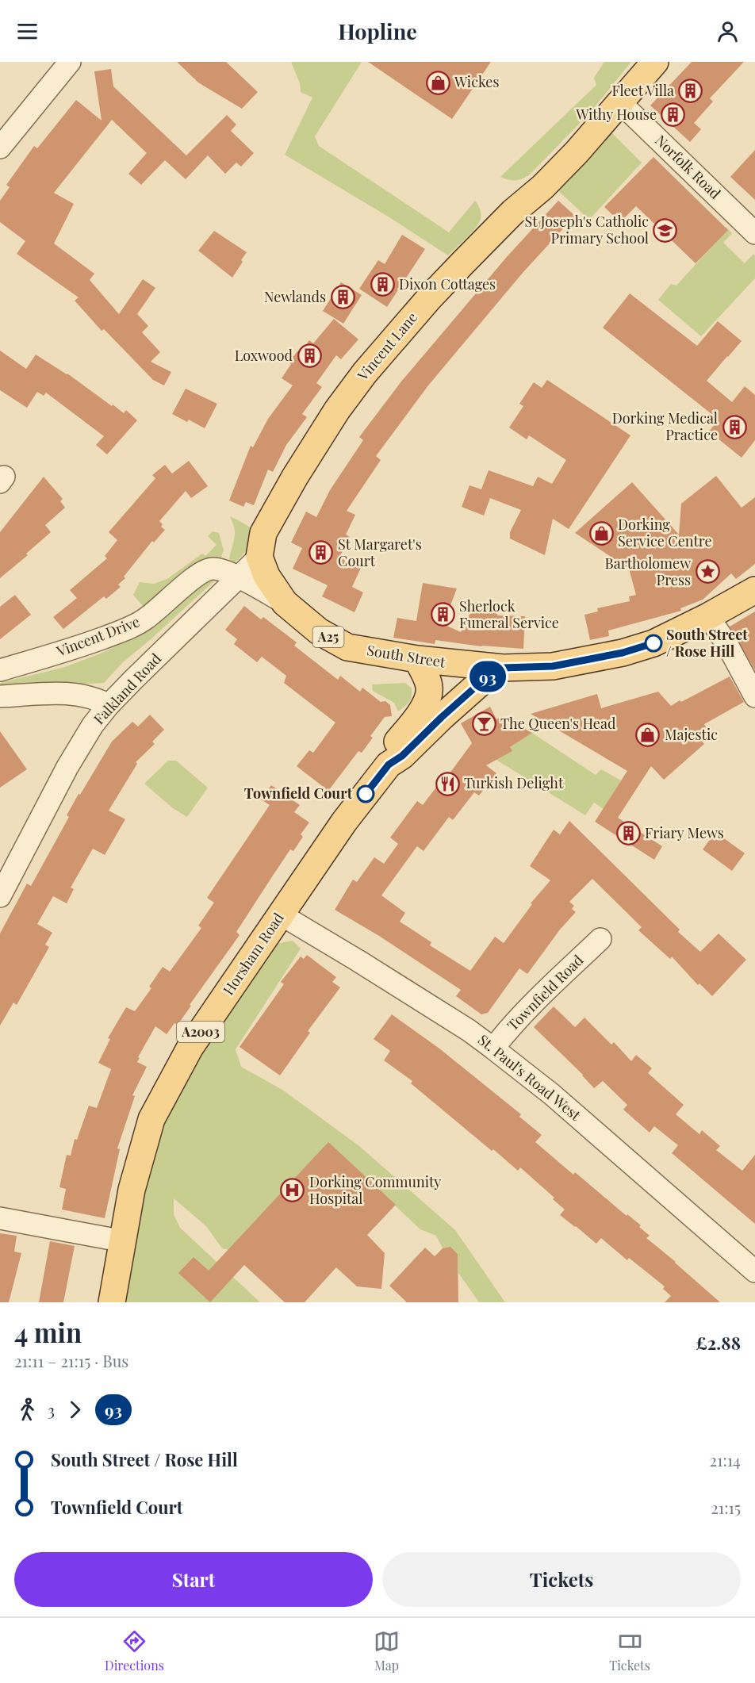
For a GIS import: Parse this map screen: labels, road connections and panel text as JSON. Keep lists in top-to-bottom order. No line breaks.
{"streets":{"main road":["Vincent Lane","A25","South Street","Horsham Road","A2003"],"street":["Norfolk Road","Vincent Drive","Falkland Road","Townfield Road","St. Paul's Road West"]},"crossings":[["Norfolk Road","Vincent Lane"],["Vincent Lane","South Street"],["Vincent Lane","Falkland Road"],["Vincent Drive","South Street"],["Vincent Drive","Falkland Road"],["South Street","Falkland Road"],["South Street","Horsham Road"],["South Street","A2003"],["Horsham Road","A2003"],["Horsham Road","St. Paul's Road West"],["Townfield Road","St. Paul's Road West"]],"places":{"shop":["Wickes","Dorking Service Centre","Majestic"],"building":["Fleet Villa","Withy House","Dixon Cottages","Newlands","Loxwood","Dorking Medical Practice","St Margaret's Court","Sherlock Funeral Service","Friary Mews"],"school or university":["St Joseph's Catholic Primary School"],"place":["Bartholomew Press"],"other":["South Street / Rose Hill","Townfield Court"],"bar":["The Queen's Head"],"restaurant":["Turkish Delight"],"hospital":["Dorking Community Hospital"]},"lines":["bus line 93"],"page":{"header":"Hopline","on_map":"93","heading":["4 min","21:11 – 21:15 · Bus","£2.88"],"legs":["3","93"],"list":[{"name":"South Street / Rose Hill","value":"21:14"},{"name":"Townfield Court","value":"21:15"}],"buttons":["Start","Tickets"],"tabs":["Directions","Map","Tickets"]}}
